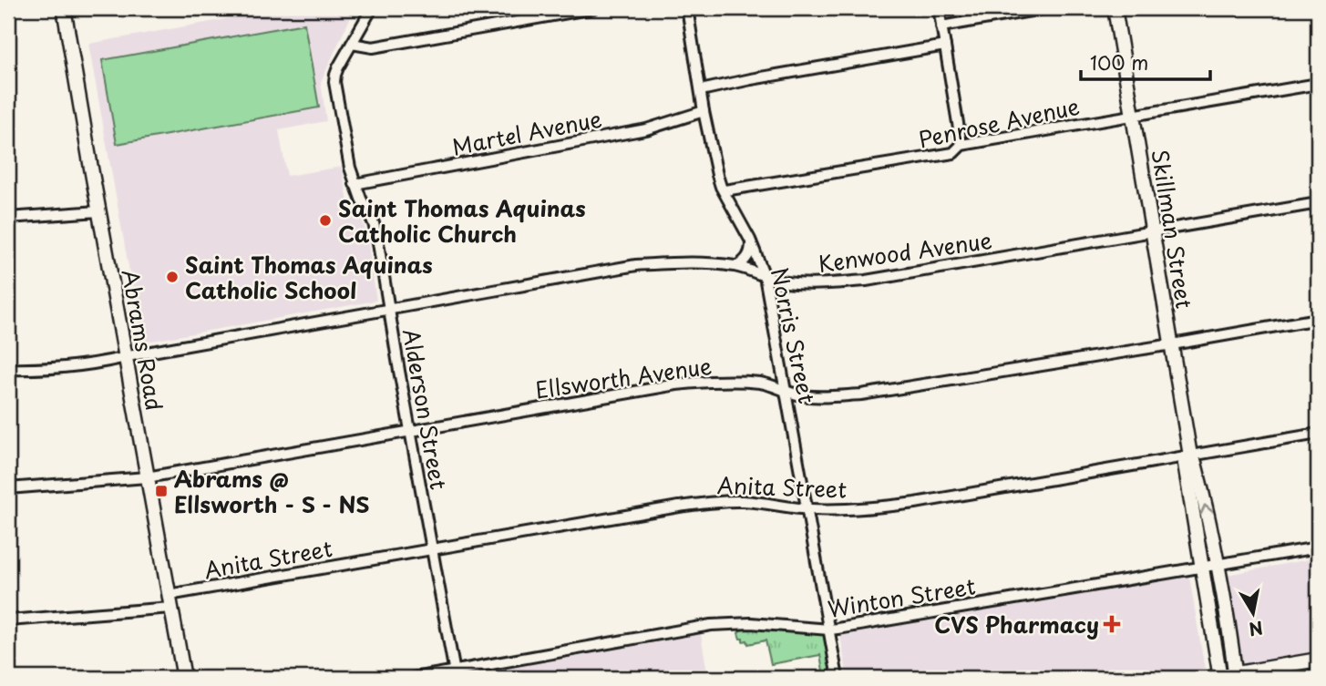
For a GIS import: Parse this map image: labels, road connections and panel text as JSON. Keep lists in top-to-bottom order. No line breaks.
{"streets":{"main road":["Skillman Street","Abrams Road"],"street":["Penrose Avenue","Martel Avenue","Kenwood Avenue","Norris Street","Ellsworth Avenue","Alderson Street","Anita Street","Winton Street"]},"crossings":[["Penrose Avenue","Skillman Street"],["Penrose Avenue","Norris Street"],["Martel Avenue","Norris Street"],["Martel Avenue","Alderson Street"],["Skillman Street","Kenwood Avenue"],["Skillman Street","Ellsworth Avenue"],["Skillman Street","Anita Street"],["Skillman Street","Winton Street"],["Kenwood Avenue","Norris Street"],["Kenwood Avenue","Abrams Road"],["Kenwood Avenue","Alderson Street"],["Norris Street","Ellsworth Avenue"],["Norris Street","Anita Street"],["Norris Street","Winton Street"],["Abrams Road","Ellsworth Avenue"],["Abrams Road","Anita Street"],["Ellsworth Avenue","Alderson Street"],["Alderson Street","Anita Street"],["Alderson Street","Winton Street"]],"places":{"other":["Saint Thomas Aquinas Catholic Church","Saint Thomas Aquinas Catholic School"],"transit":["Abrams @ Ellsworth - S - NS"],"health":["CVS Pharmacy"]},"scale_bar":"100 m","north":"bottom"}
